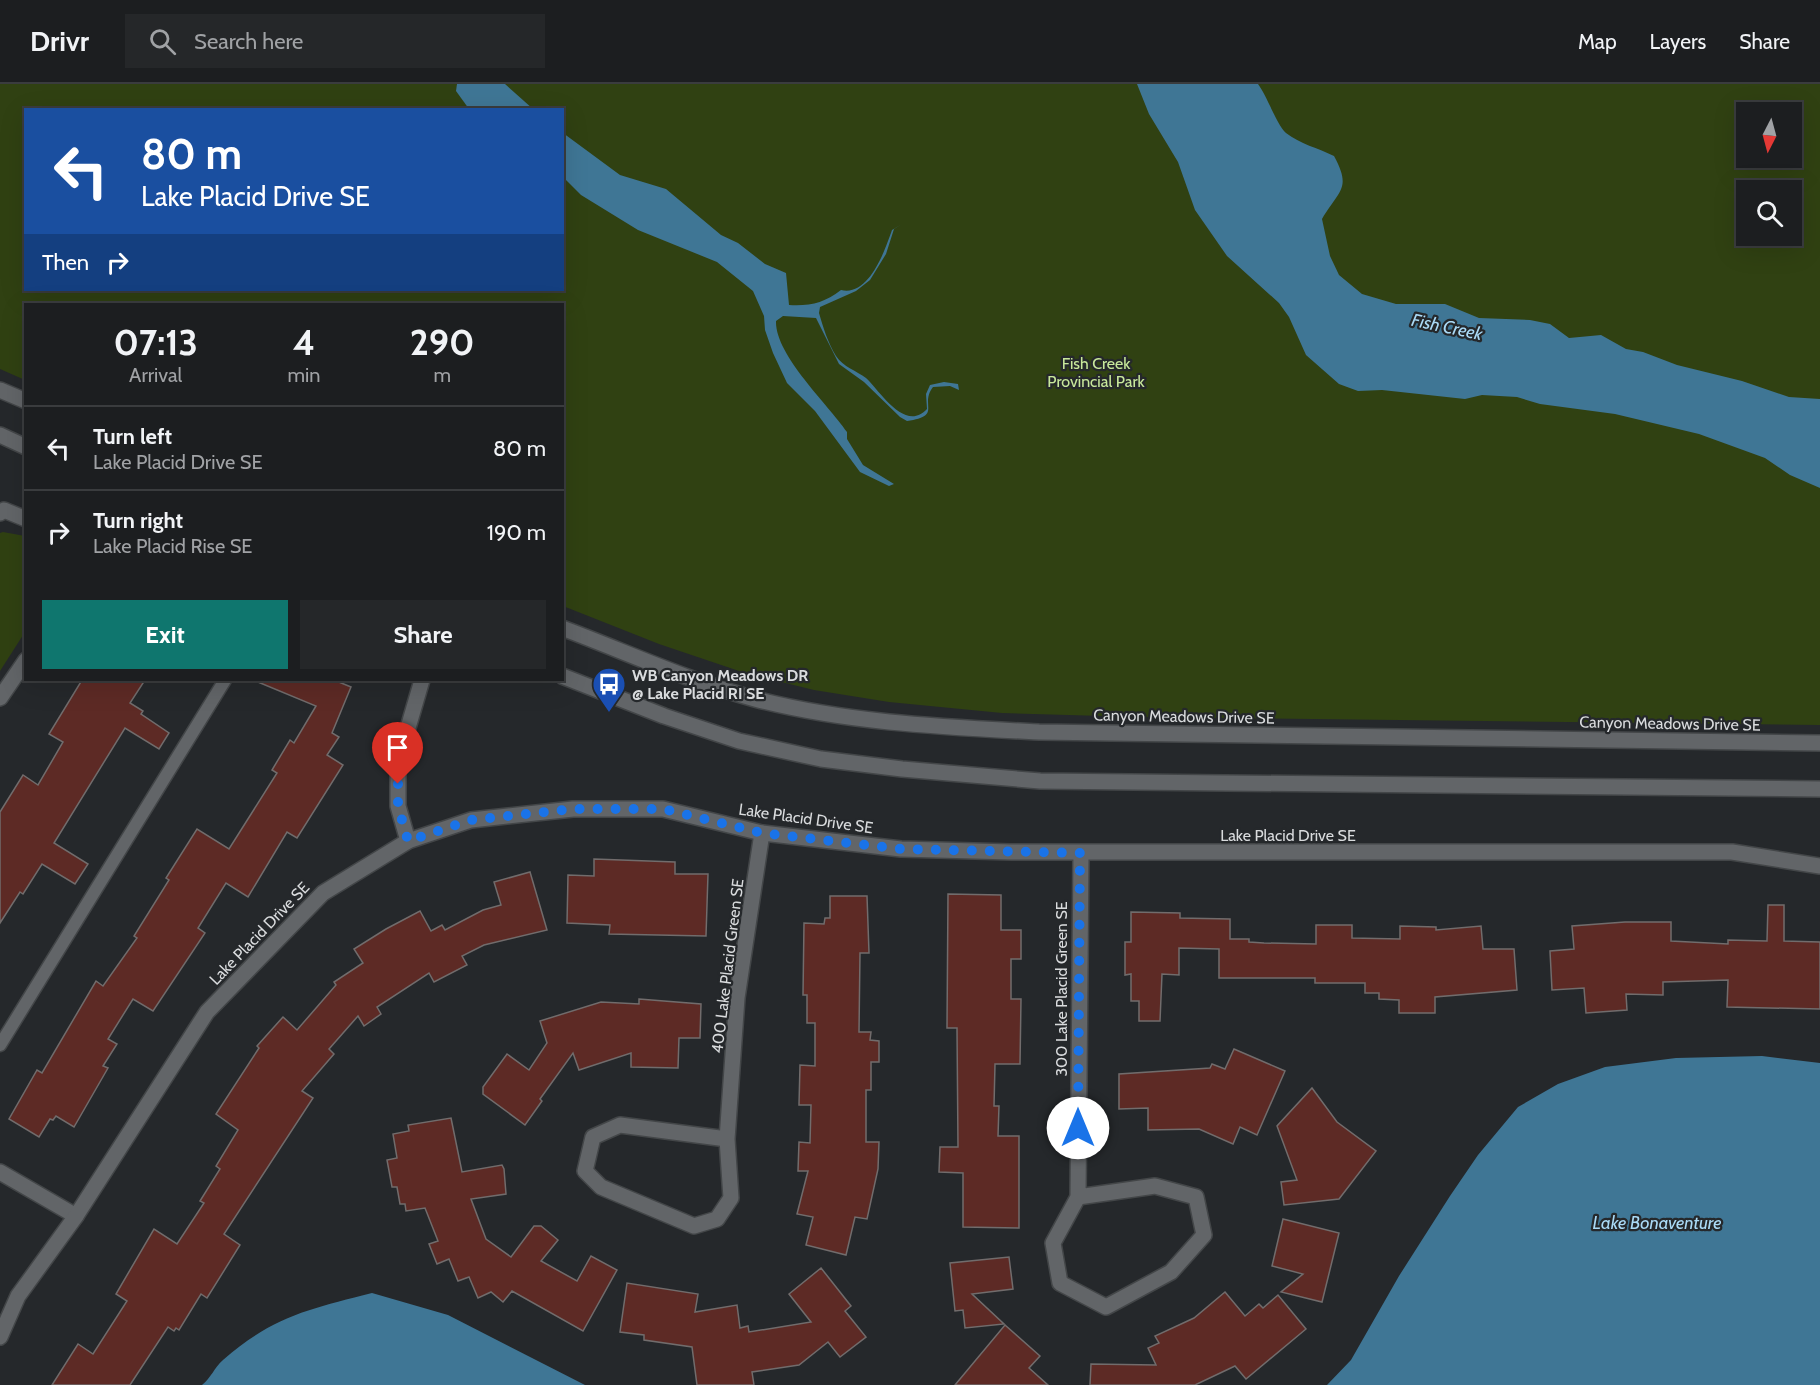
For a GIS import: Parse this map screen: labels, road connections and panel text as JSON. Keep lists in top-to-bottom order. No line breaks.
{"streets":{"street":["Canyon Meadows Drive SE","Lake Placid Drive SE","400 Lake Placid Green SE","300 Lake Placid Green SE"]},"crossings":[["Lake Placid Drive SE","400 Lake Placid Green SE"],["Lake Placid Drive SE","300 Lake Placid Green SE"]],"water":["Fish Creek","Lake Bonaventure"],"parks":["Fish Creek Provincial Park"],"places":{"bus stop":["WB Canyon Meadows DR @ Lake Placid RI SE"]},"north":"bottom","page":{"header":"Drivr","search":"Search here","nav":["Map","Layers","Share"],"turn":["80 m","Lake Placid Drive SE"],"then":"Then","eta":["07:13","Arrival","4","min","290","m"],"list":[{"name":"Turn left","note":"Lake Placid Drive SE","value":"80 m"},{"name":"Turn right","note":"Lake Placid Rise SE","value":"190 m"}],"buttons":["Exit","Share"]}}
